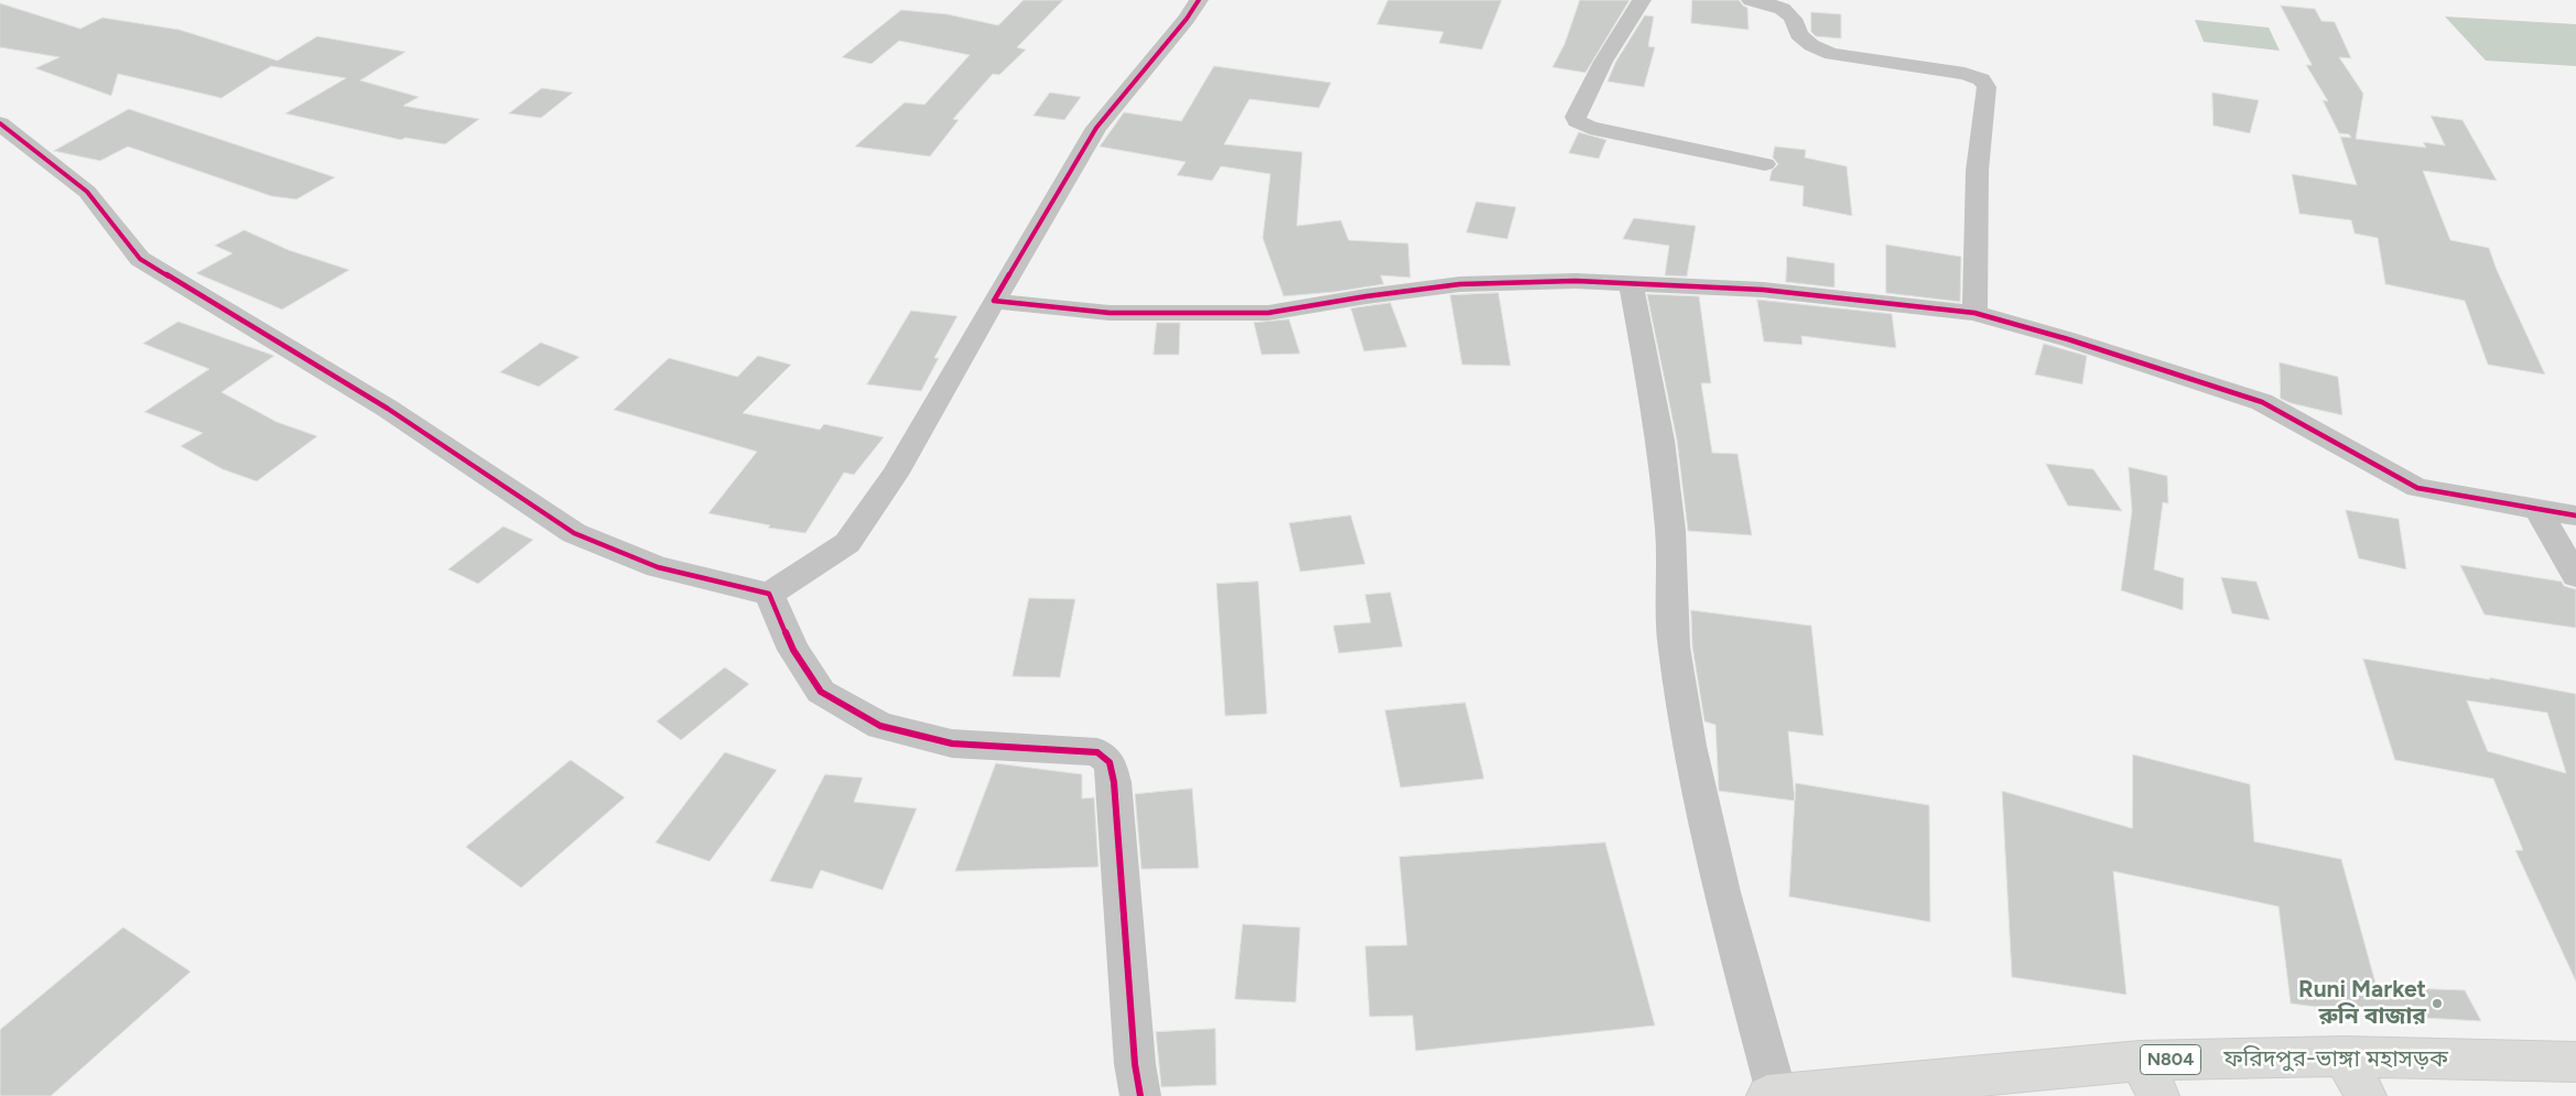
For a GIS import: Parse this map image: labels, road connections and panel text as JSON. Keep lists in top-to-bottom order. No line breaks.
{"streets":{"highway":["N804","ফরিদপুর-ভাঙ্গা মহাসড়ক"]},"places":["Runi Market রুনি বাজার"]}
